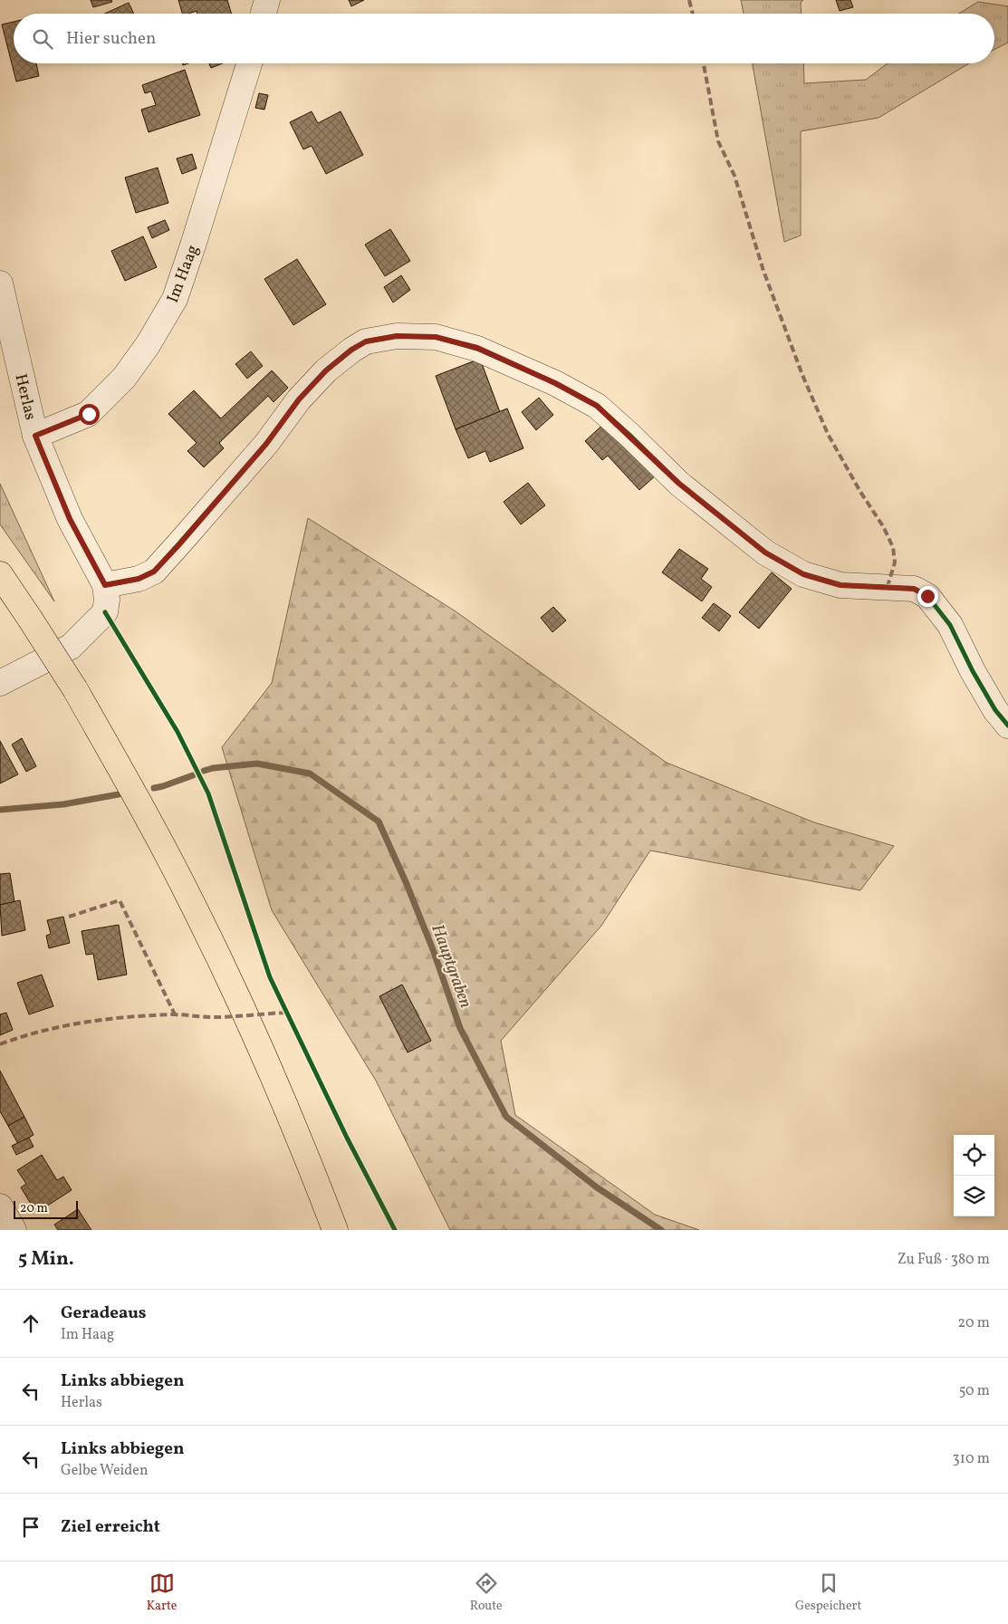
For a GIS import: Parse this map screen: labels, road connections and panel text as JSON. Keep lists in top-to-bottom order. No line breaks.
{"streets":{"street":["Im Haag","Herlas"]},"crossings":[["Im Haag","Herlas"]],"water":["Hauptgraben"],"scale_bar":"20 m","page":{"search":"Hier suchen","scale":"20 m","heading":["5 Min.","Zu Fuß · 380 m"],"list":[["Geradeaus","Im Haag","20 m"],["Links abbiegen","Herlas","50 m"],["Links abbiegen","Gelbe Weiden","310 m"],"Ziel erreicht"],"nav":["Karte","Route","Gespeichert"]}}
